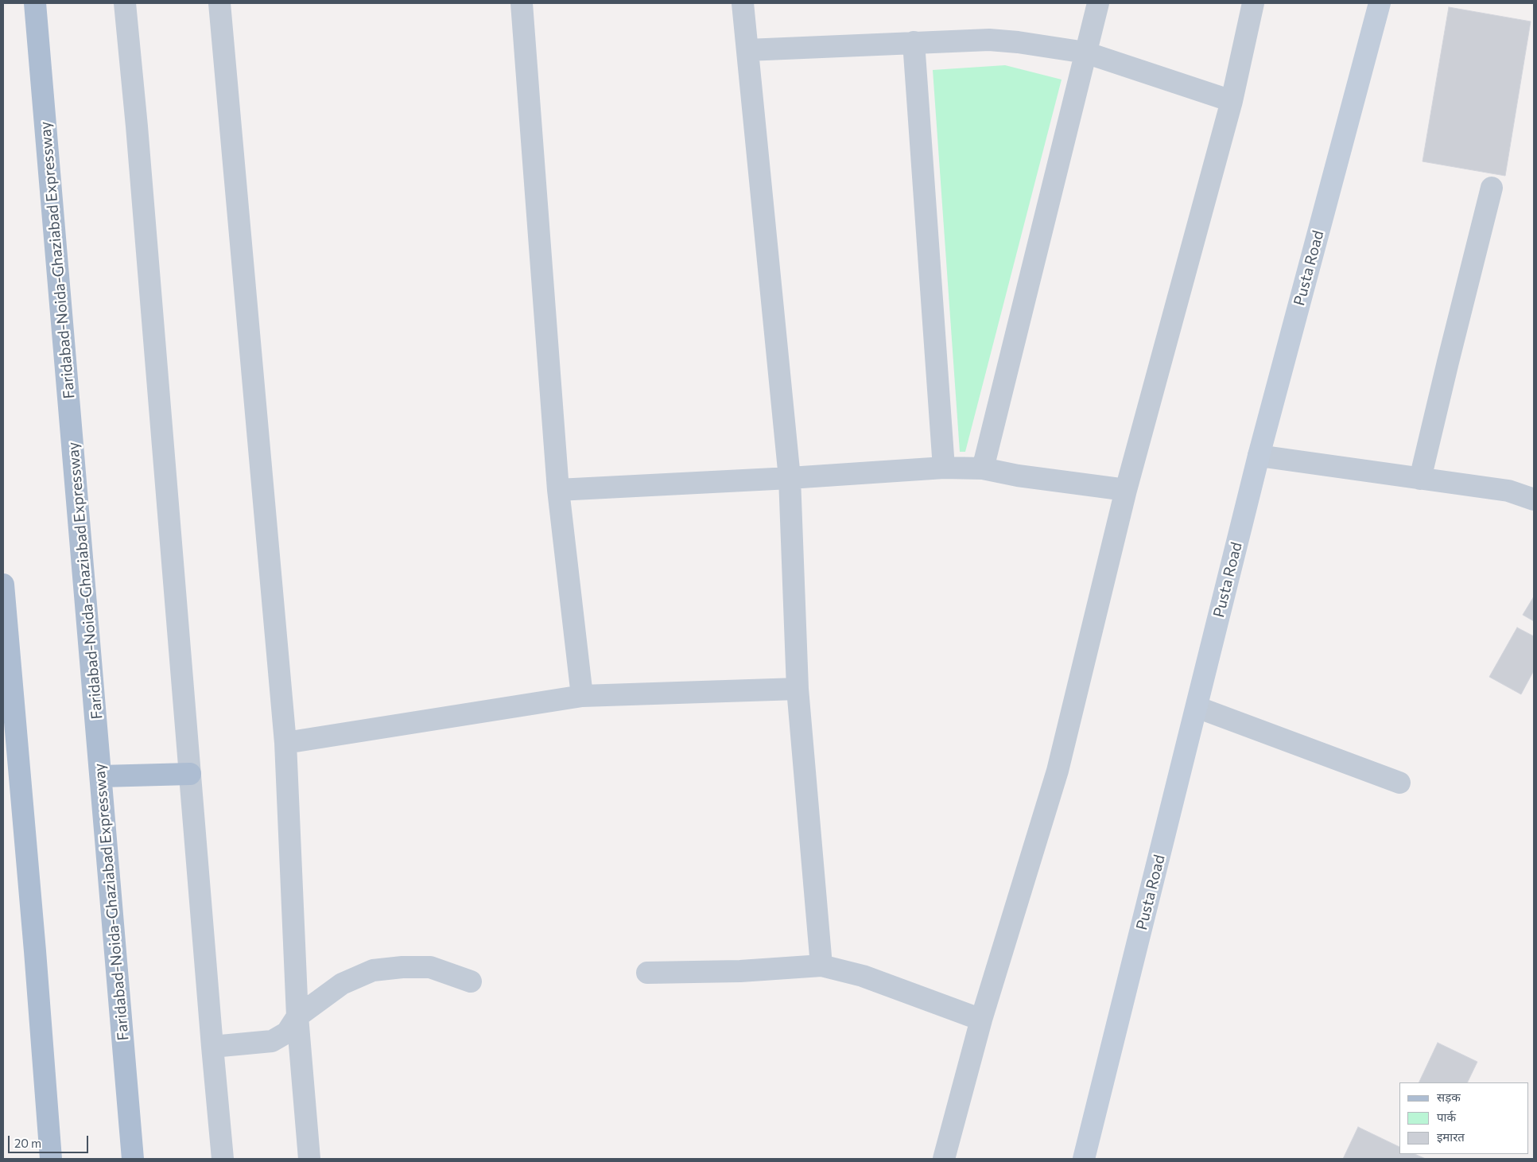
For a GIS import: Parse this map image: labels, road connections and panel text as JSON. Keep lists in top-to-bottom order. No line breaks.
{"streets":{"main road":["Faridabad-Noida-Ghaziabad Expressway"],"street":["Pusta Road"]},"legend":["सड़क","पार्क","इमारत"],"scale_bar":"20 m"}
